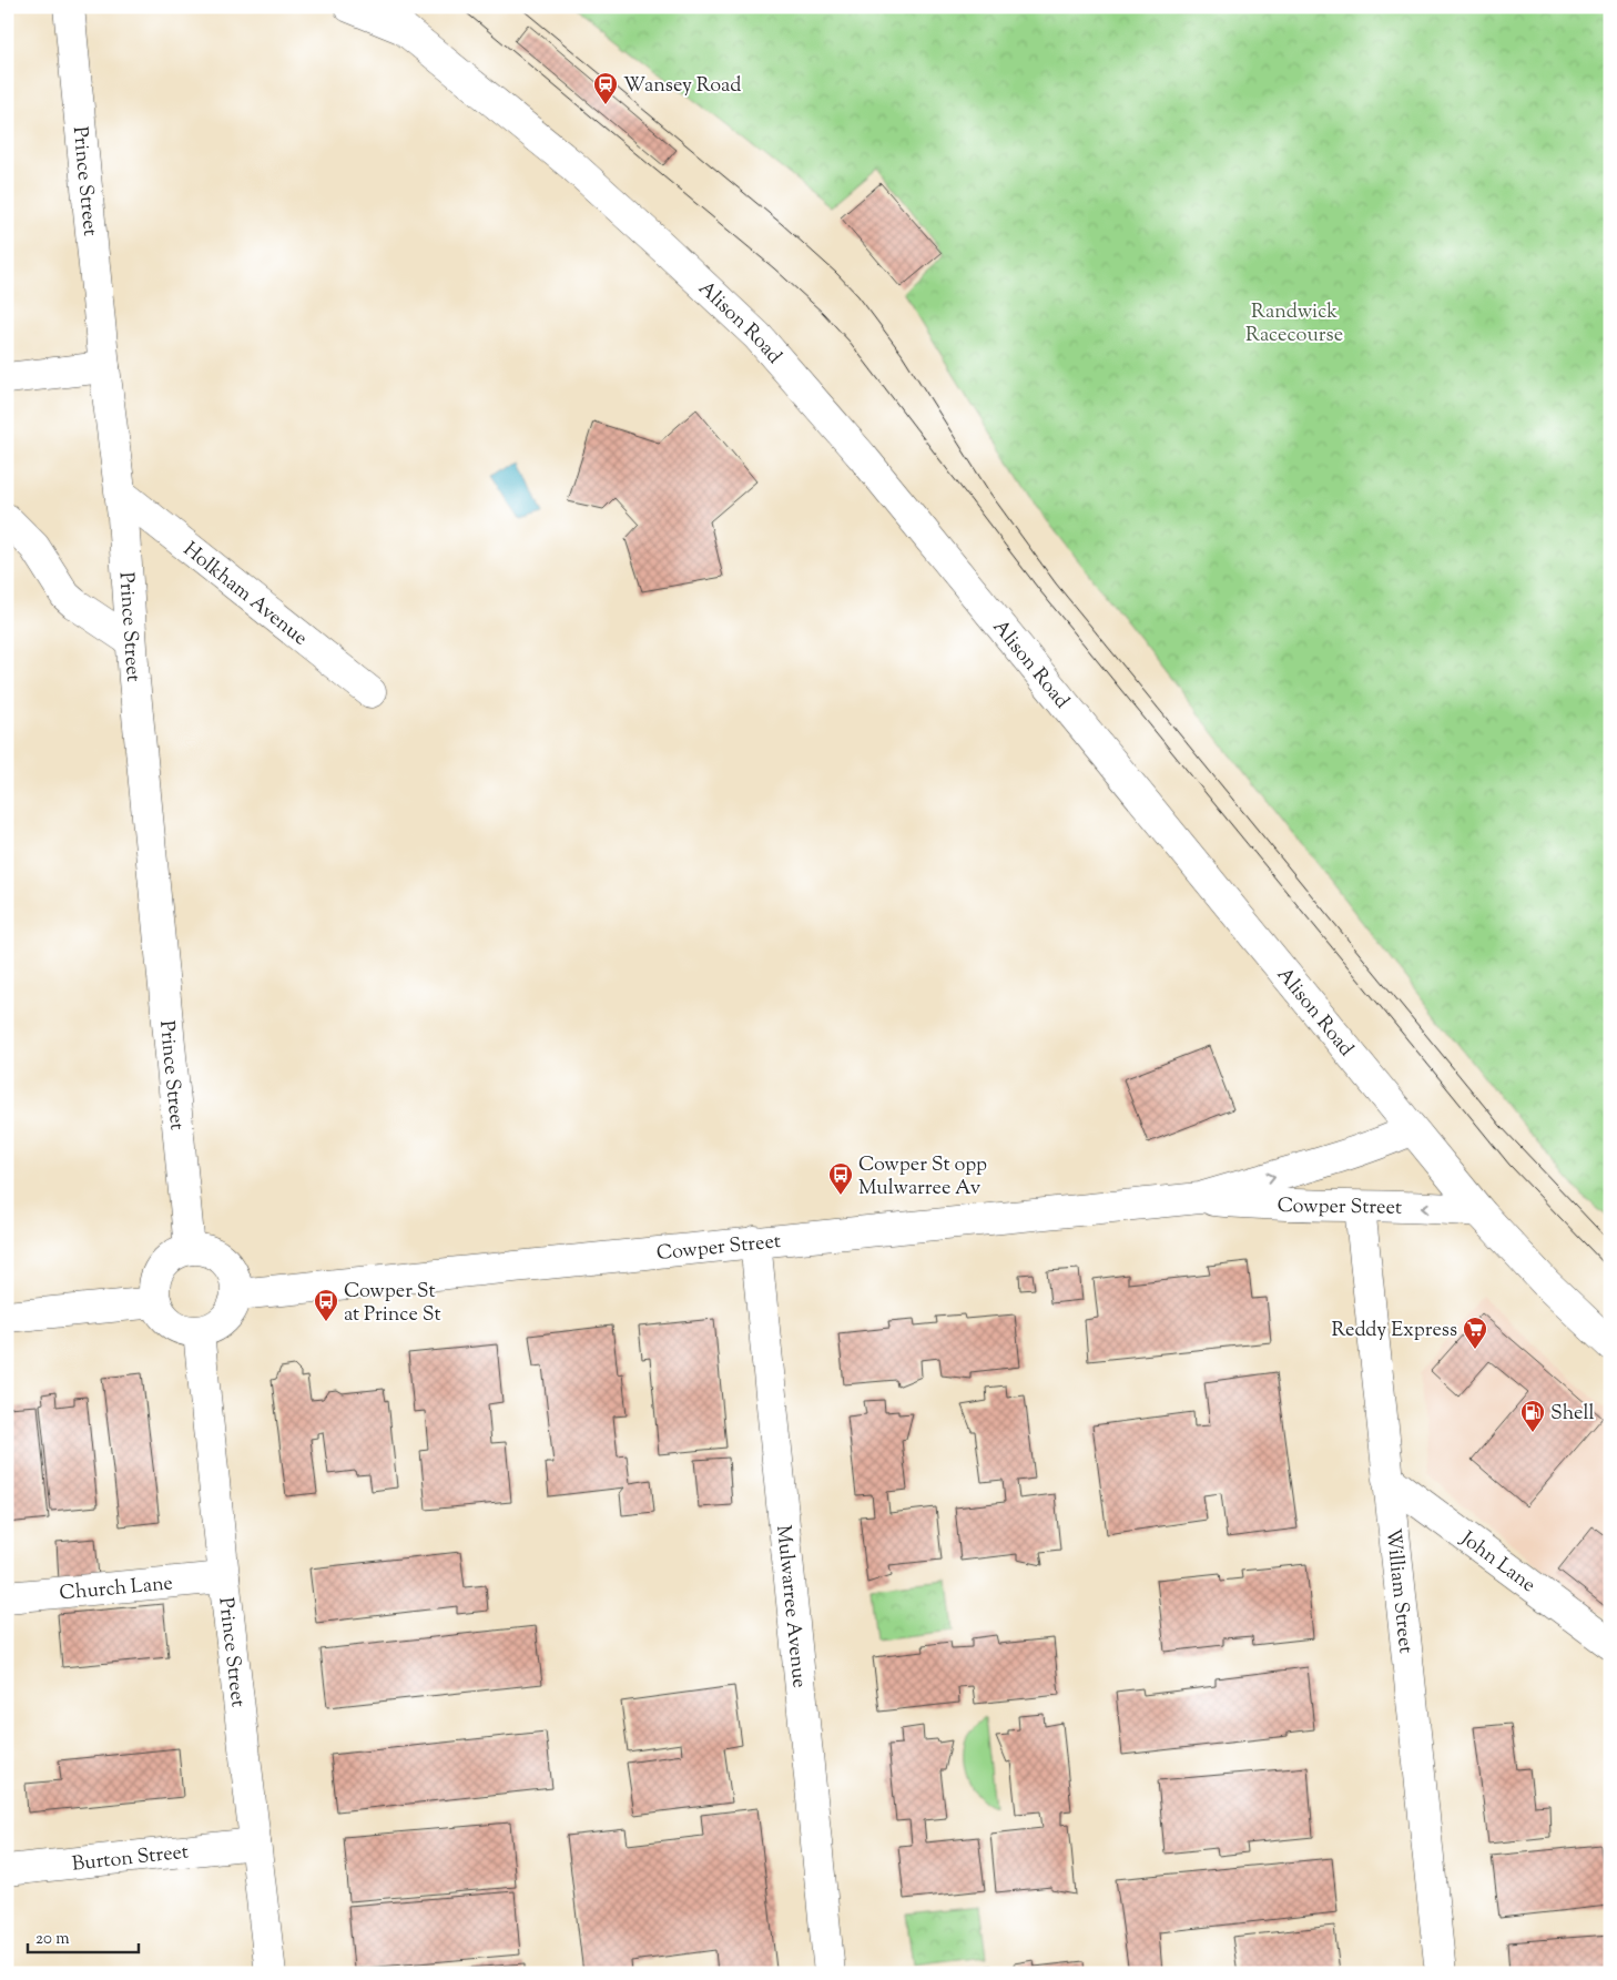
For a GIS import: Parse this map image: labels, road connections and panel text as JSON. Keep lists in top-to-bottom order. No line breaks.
{"streets":{"main road":["Prince Street","Alison Road","Holkham Avenue","Cowper Street","John Lane","Church Lane","William Street","Mulwarree Avenue","Burton Street"]},"crossings":[["Prince Street","Holkham Avenue"],["Prince Street","Cowper Street"],["Prince Street","Church Lane"],["Prince Street","Burton Street"],["Alison Road","Cowper Street"],["Cowper Street","William Street"],["Cowper Street","Mulwarree Avenue"],["John Lane","William Street"]],"parks":["Randwick Racecourse"],"places":{"station":["Wansey Road"],"bus stop":["Cowper St opp Mulwarree Av","Cowper St at Prince St"],"supermarket":["Reddy Express"],"fuel station":["Shell"]},"scale_bar":"20 m"}
